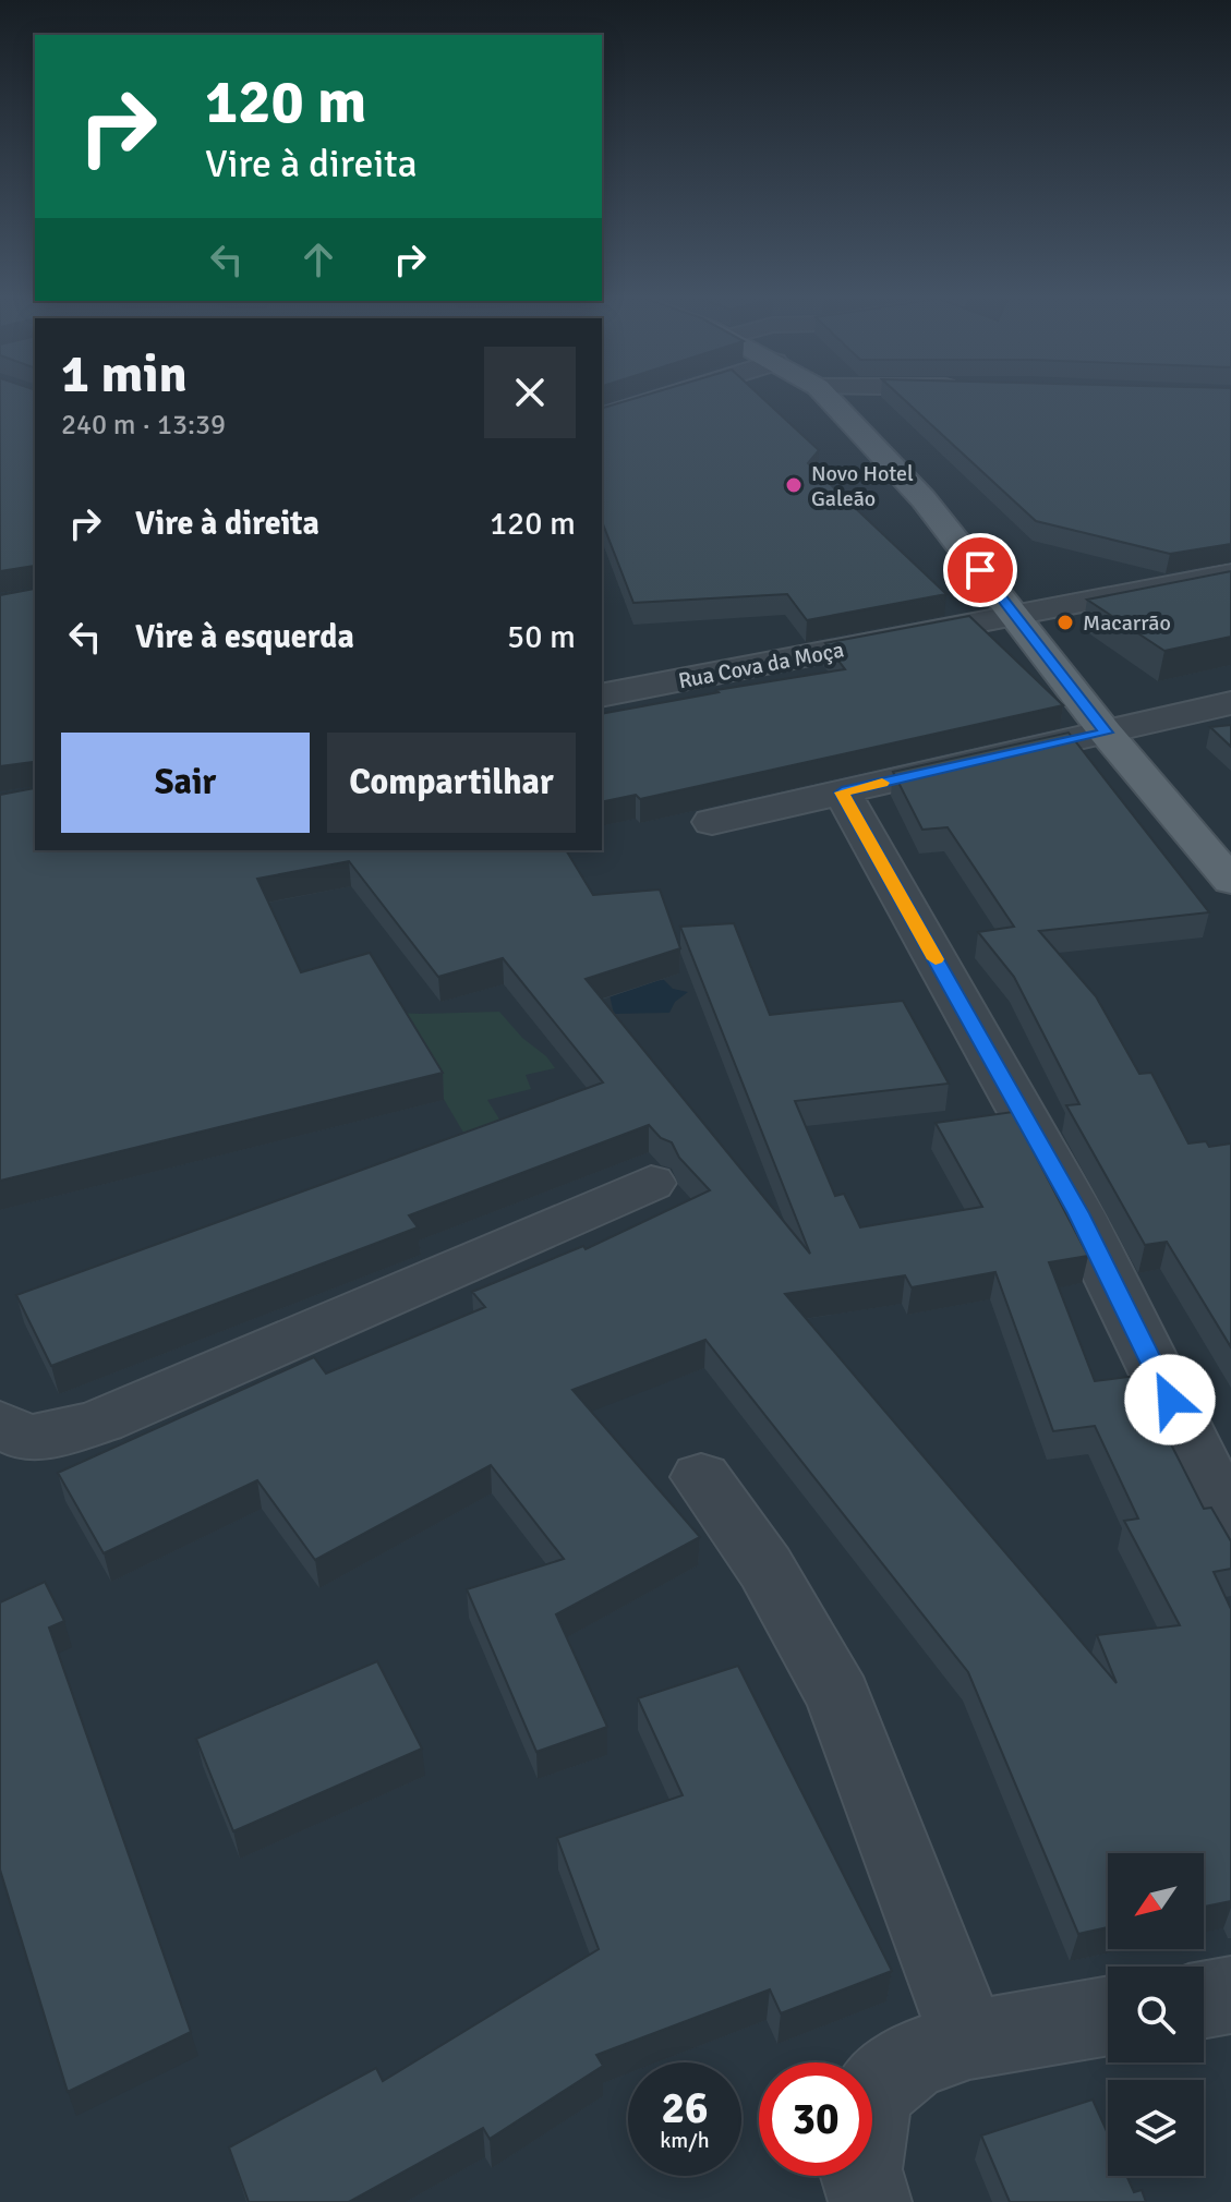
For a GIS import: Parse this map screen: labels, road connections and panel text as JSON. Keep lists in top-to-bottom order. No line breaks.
{"streets":{"street":["Rua Cova da Moça"]},"places":["Novo Hotel Galeão","Macarrão"],"north":"bottom left","page":{"turn":["120 m","Vire à direita"],"heading":["1 min","240 m · 13:39"],"list":[{"name":"Vire à direita","value":"120 m"},{"name":"Vire à esquerda","value":"50 m"}],"buttons":["Sair","Compartilhar"],"speed":"26 km/h","limit":"30"}}
